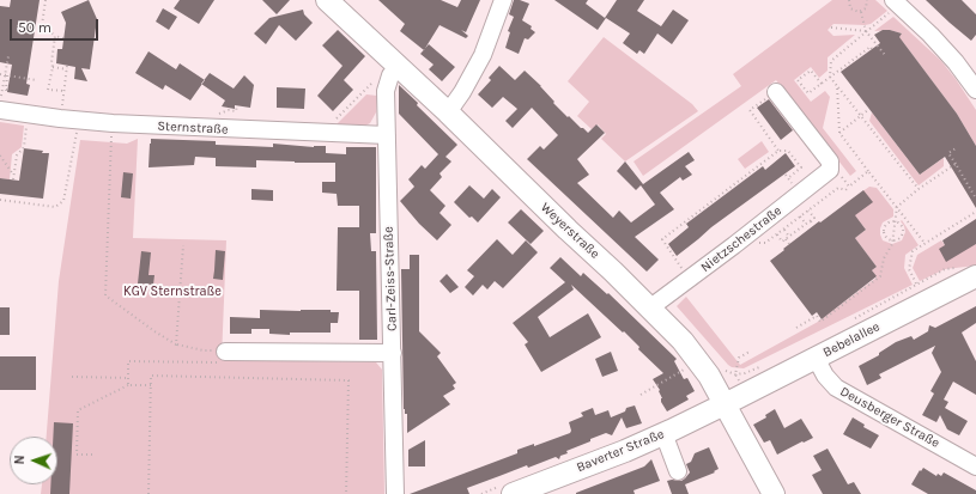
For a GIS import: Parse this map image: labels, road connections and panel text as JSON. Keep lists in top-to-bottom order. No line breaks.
{"streets":{"main road":["Weyerstraße","Bebelallee","Baverter Straße"],"street":["Sternstraße","Nietzschestraße","Carl-Zeiss-Straße","Deusberger Straße"]},"crossings":[["Sternstraße","Carl-Zeiss-Straße"],["Weyerstraße","Nietzschestraße"],["Weyerstraße","Carl-Zeiss-Straße"],["Weyerstraße","Bebelallee"],["Weyerstraße","Baverter Straße"],["Bebelallee","Deusberger Straße"],["Bebelallee","Baverter Straße"]],"parks":["KGV Sternstraße"],"scale_bar":"50 m","north":"left"}
